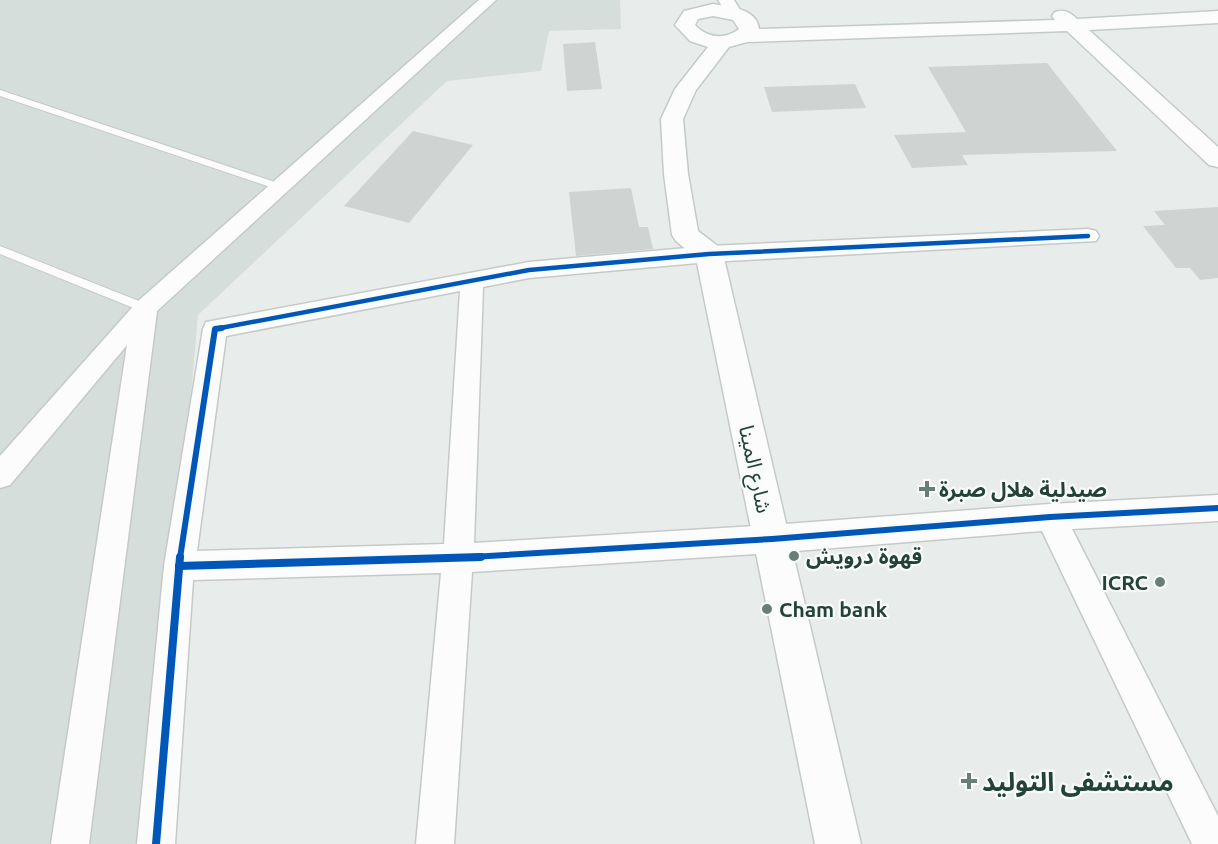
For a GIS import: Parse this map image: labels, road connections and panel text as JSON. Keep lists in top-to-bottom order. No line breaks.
{"streets":{"street":["شارع المينا"]},"places":{"health":["صيدلية هلال صبرة","مستشفى التوليد"],"other":["قهوة درويش","ICRC","Cham bank"]}}
